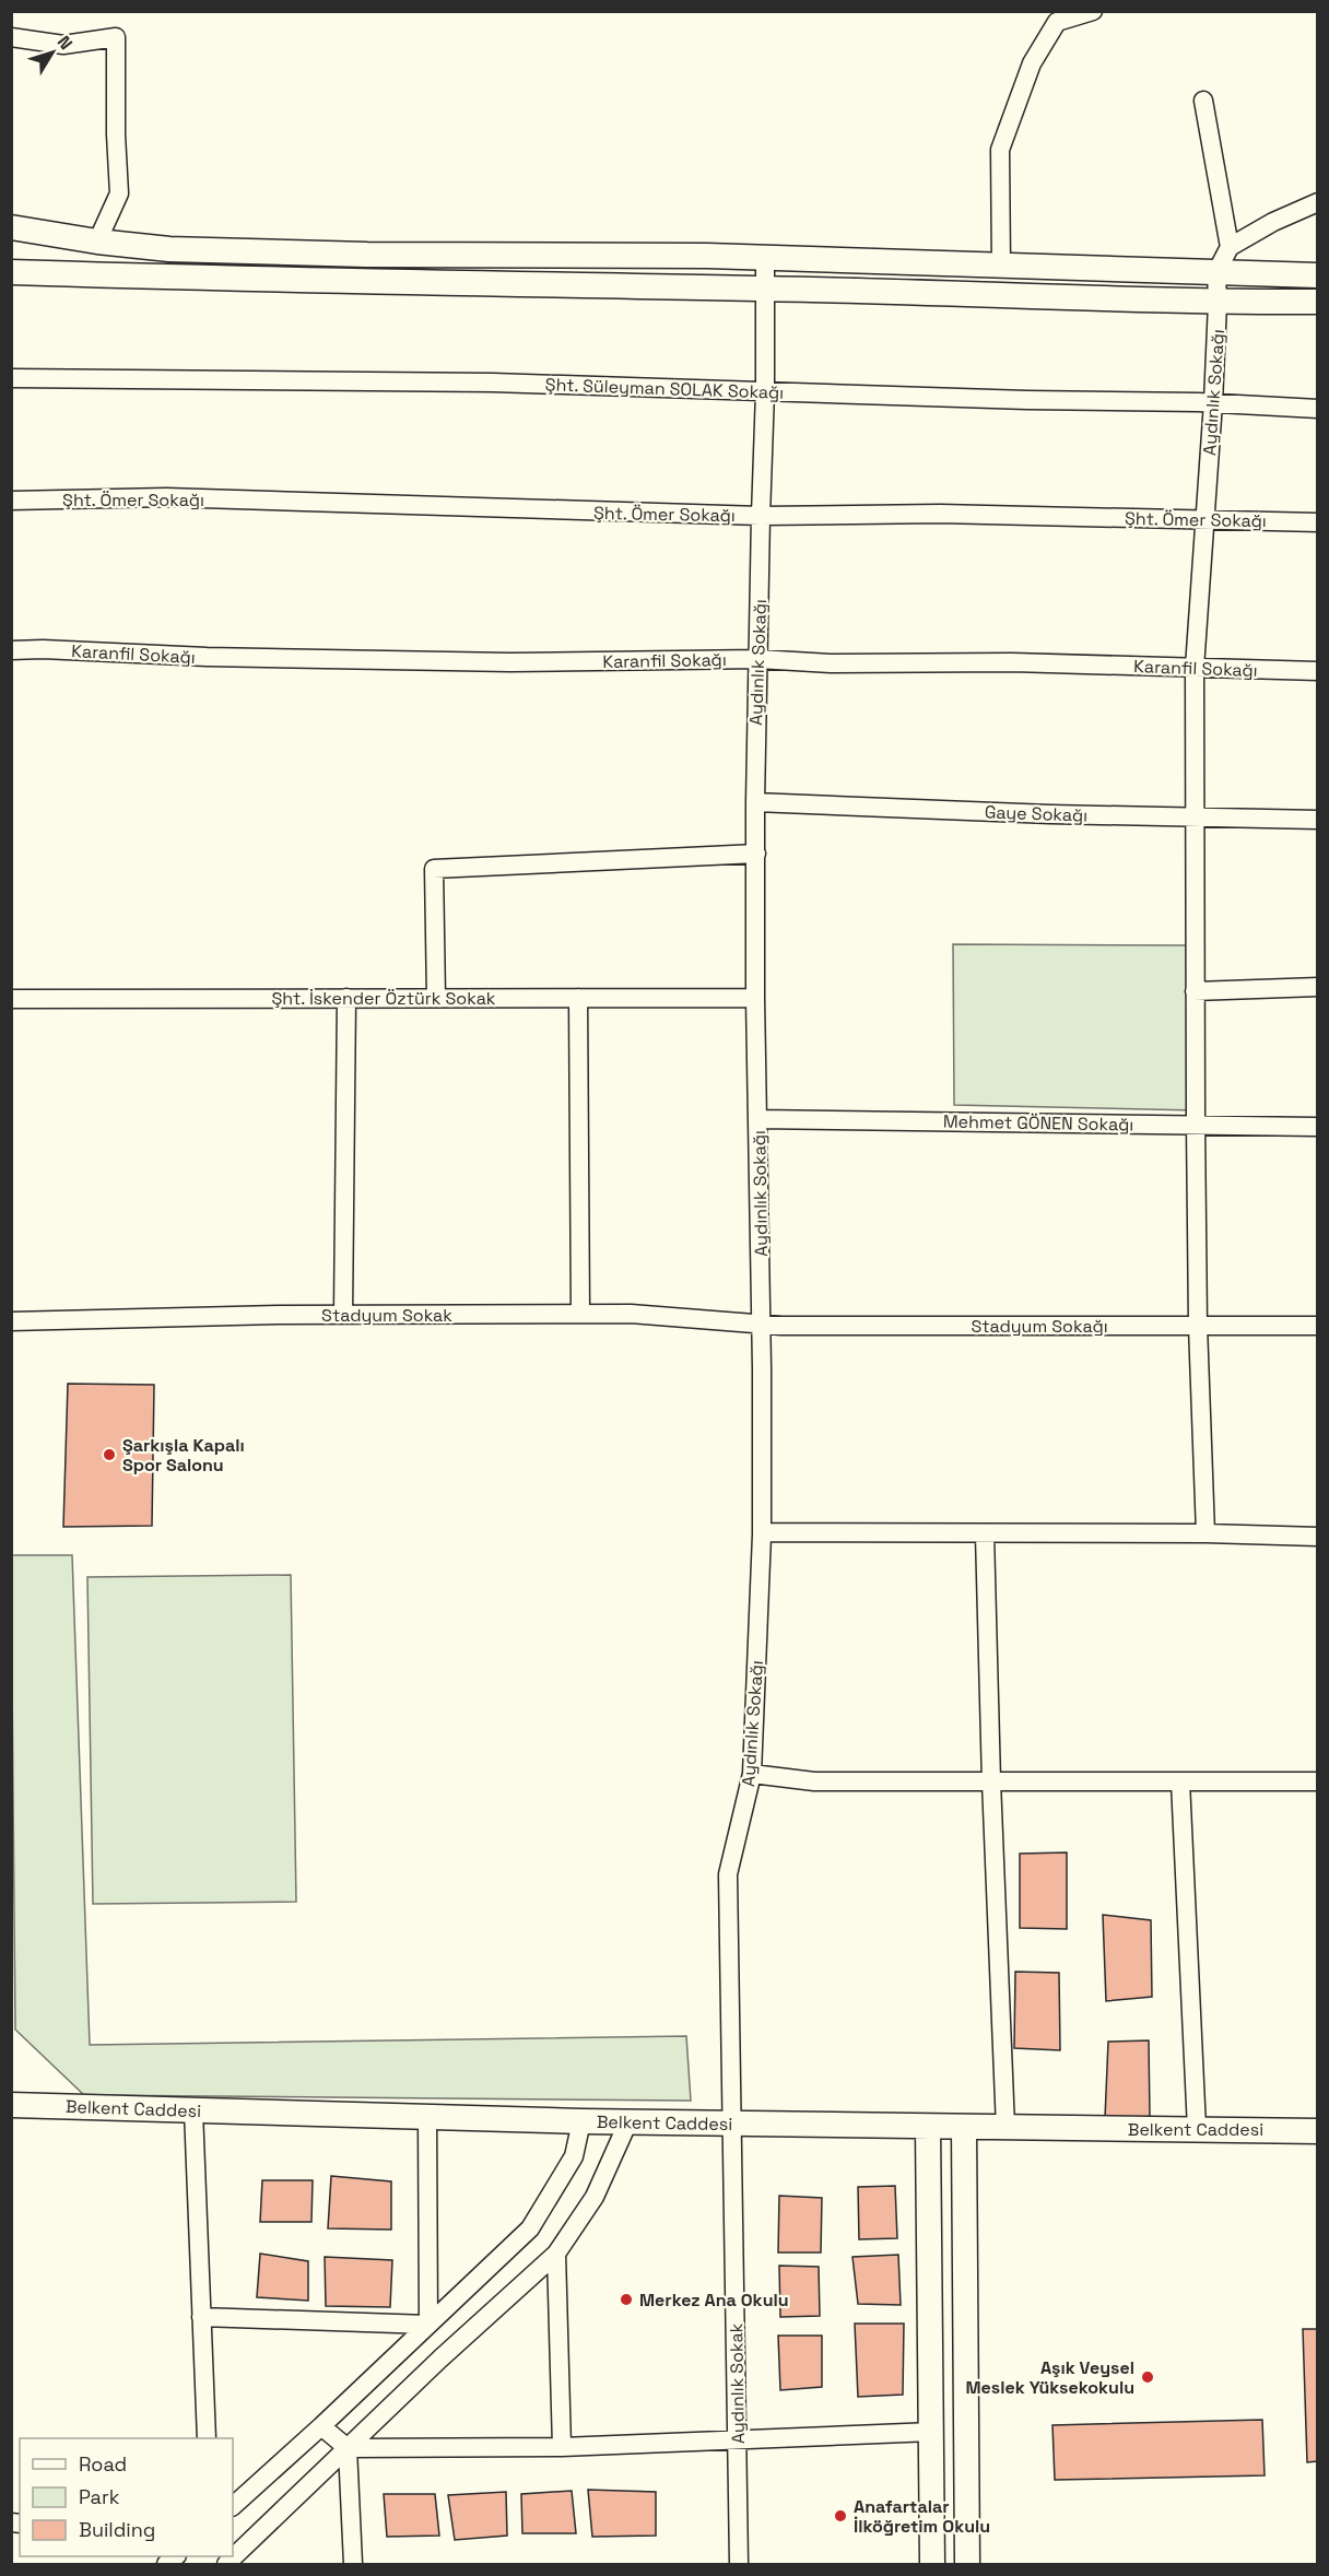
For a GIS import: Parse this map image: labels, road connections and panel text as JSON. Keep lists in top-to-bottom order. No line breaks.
{"streets":{"street":["Şht. Süleyman SOLAK Sokağı","Aydınlık Sokağı","Şht. Ömer Sokağı","Karanfil Sokağı","Gaye Sokağı","Şht. İskender Öztürk Sokak","Mehmet GÖNEN Sokağı","Stadyum Sokak","Stadyum Sokağı","Belkent Caddesi","Aydınlık Sokak"]},"crossings":[["Şht. Süleyman SOLAK Sokağı","Aydınlık Sokağı"],["Aydınlık Sokağı","Şht. Ömer Sokağı"],["Aydınlık Sokağı","Karanfil Sokağı"],["Aydınlık Sokağı","Gaye Sokağı"],["Aydınlık Sokağı","Şht. İskender Öztürk Sokak"],["Aydınlık Sokağı","Mehmet GÖNEN Sokağı"],["Aydınlık Sokağı","Stadyum Sokak"],["Aydınlık Sokağı","Stadyum Sokağı"],["Aydınlık Sokağı","Belkent Caddesi"],["Aydınlık Sokağı","Aydınlık Sokak"],["Stadyum Sokak","Stadyum Sokağı"],["Belkent Caddesi","Aydınlık Sokak"]],"places":["Şarkışla Kapalı Spor Salonu","Merkez Ana Okulu","Aşık Veysel Meslek Yüksekokulu","Anafartalar İlköğretim Okulu"],"legend":["Road","Park","Building"],"north":"top right"}
